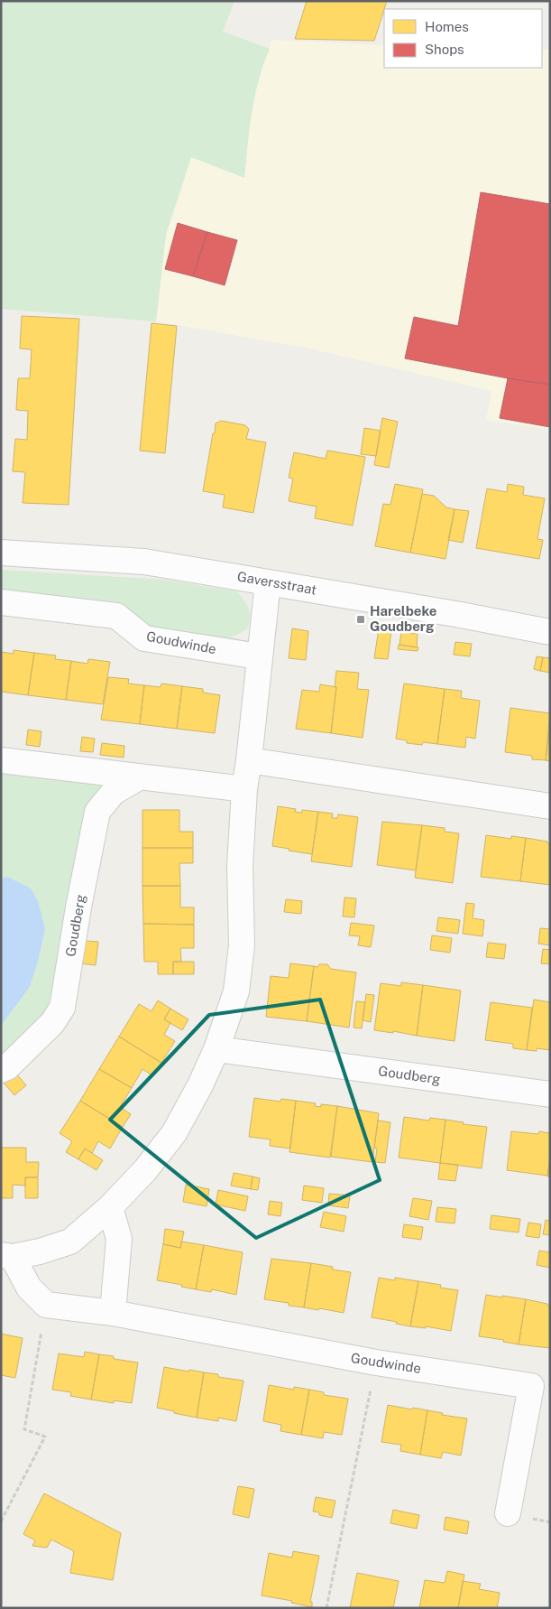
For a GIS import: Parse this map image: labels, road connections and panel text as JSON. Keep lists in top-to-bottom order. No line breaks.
{"streets":{"street":["Gaversstraat","Goudwinde","Goudberg"]},"places":{"transit":["Harelbeke Goudberg"]},"legend":["Homes","Shops"]}
